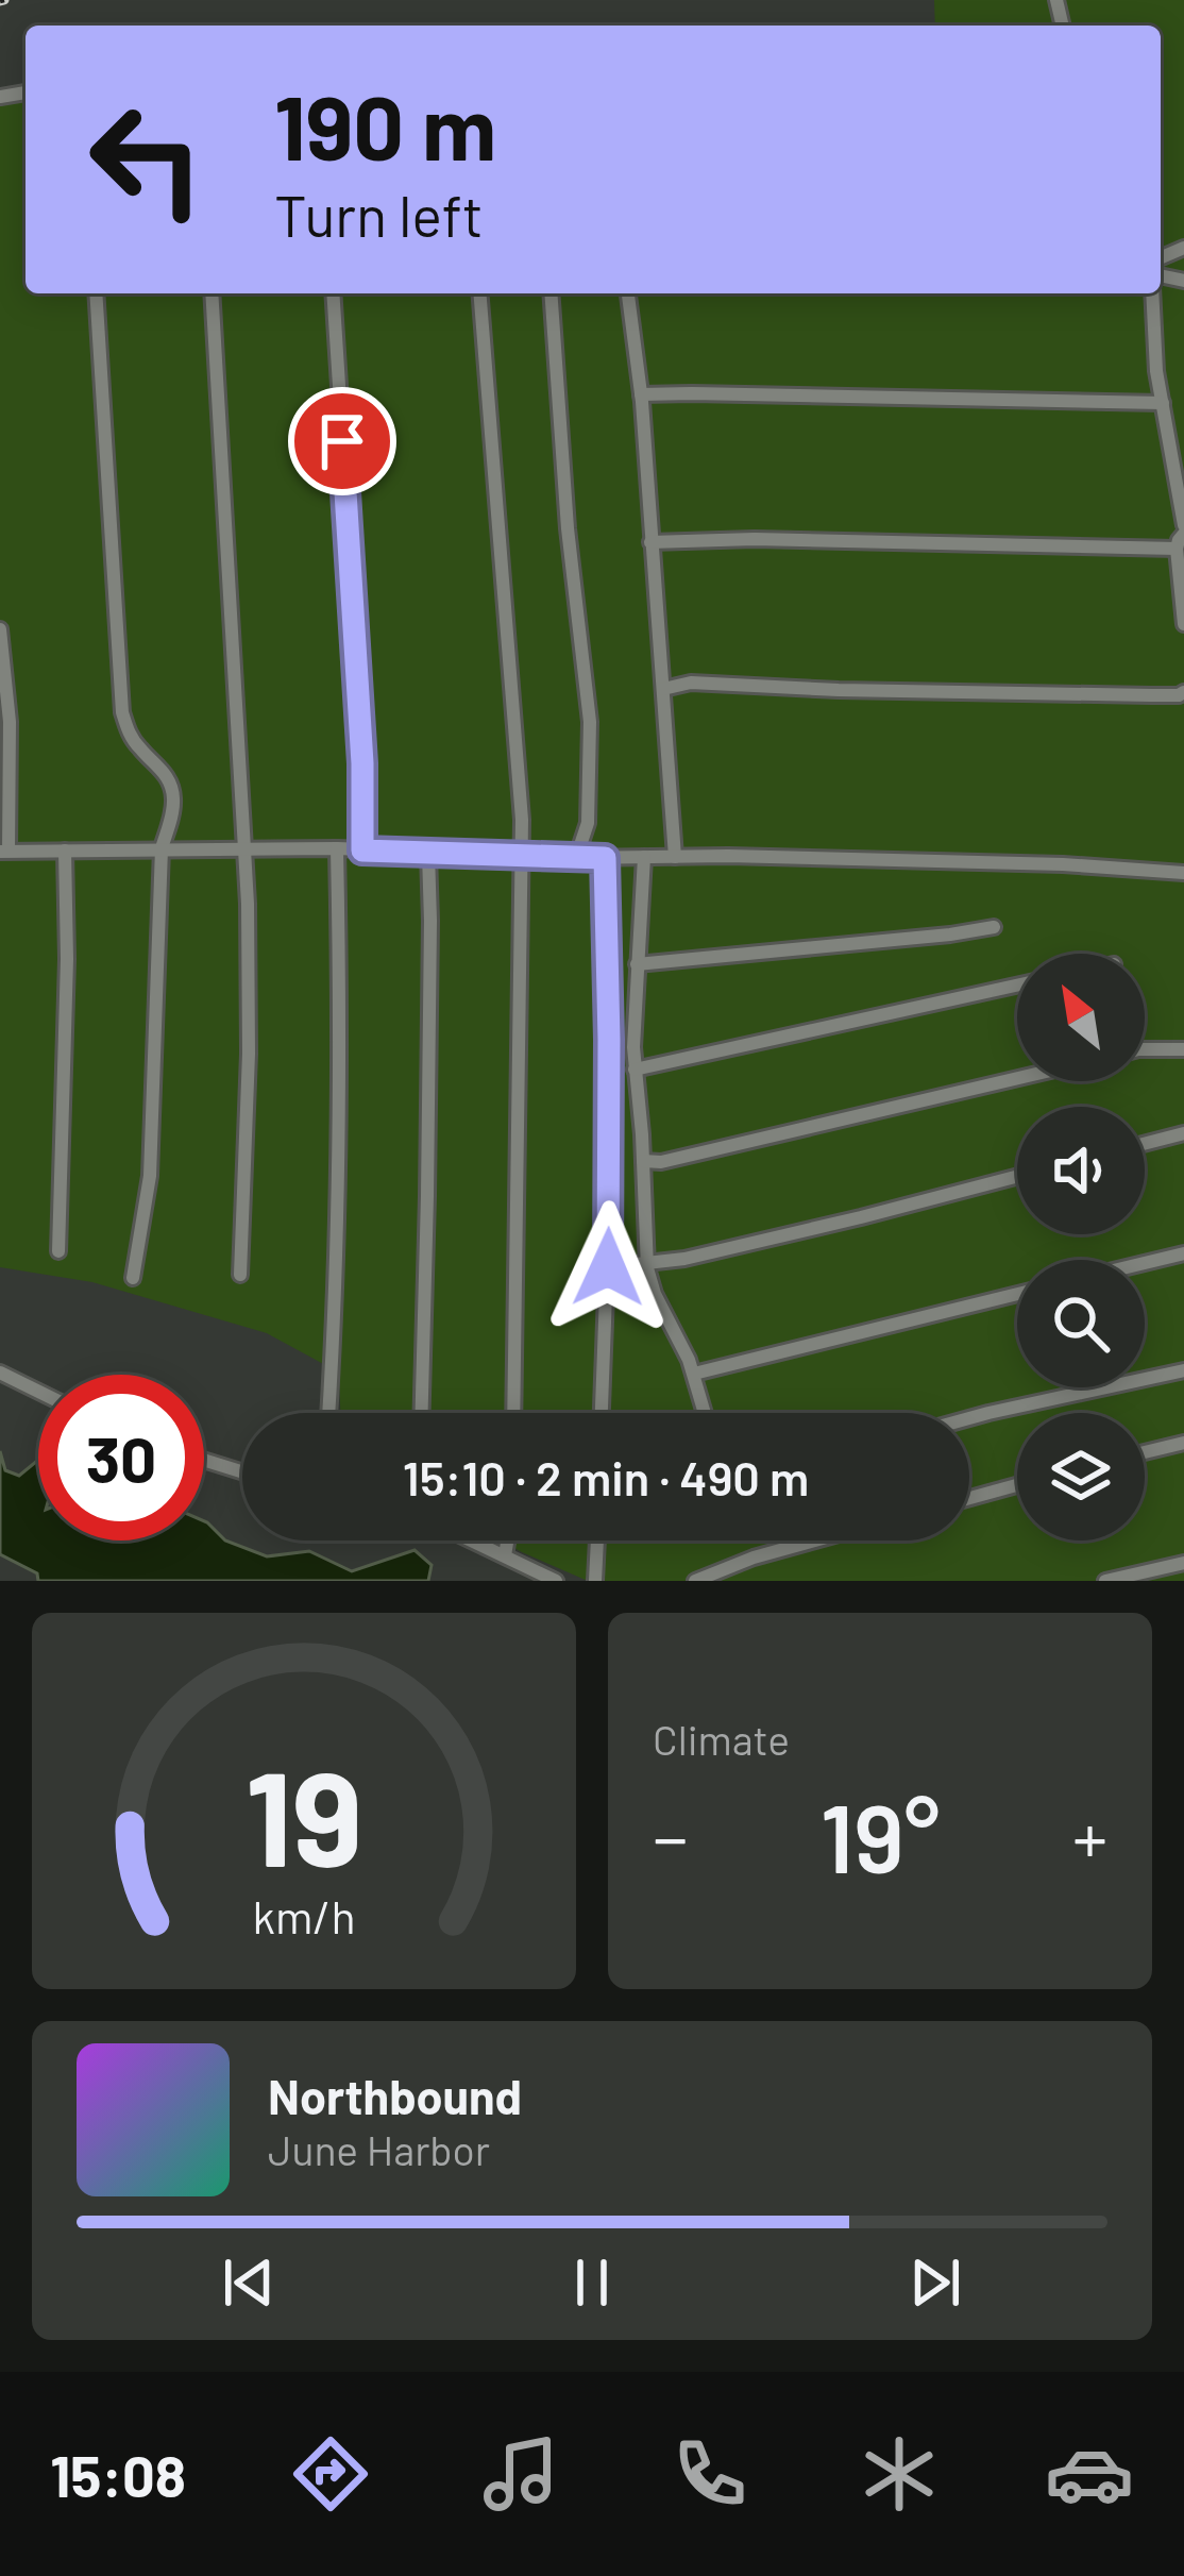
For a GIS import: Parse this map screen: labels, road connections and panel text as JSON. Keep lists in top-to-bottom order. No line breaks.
{"north":"top left","page":{"turn":["190 m","Turn left"],"limit":"30","trip":"15:10 · 2 min · 490 m","tile":"Climate","heat":["−","19°","+"],"song":["Northbound","June Harbor"],"tabs":"15:08","gauge":["19","km/h"]}}
